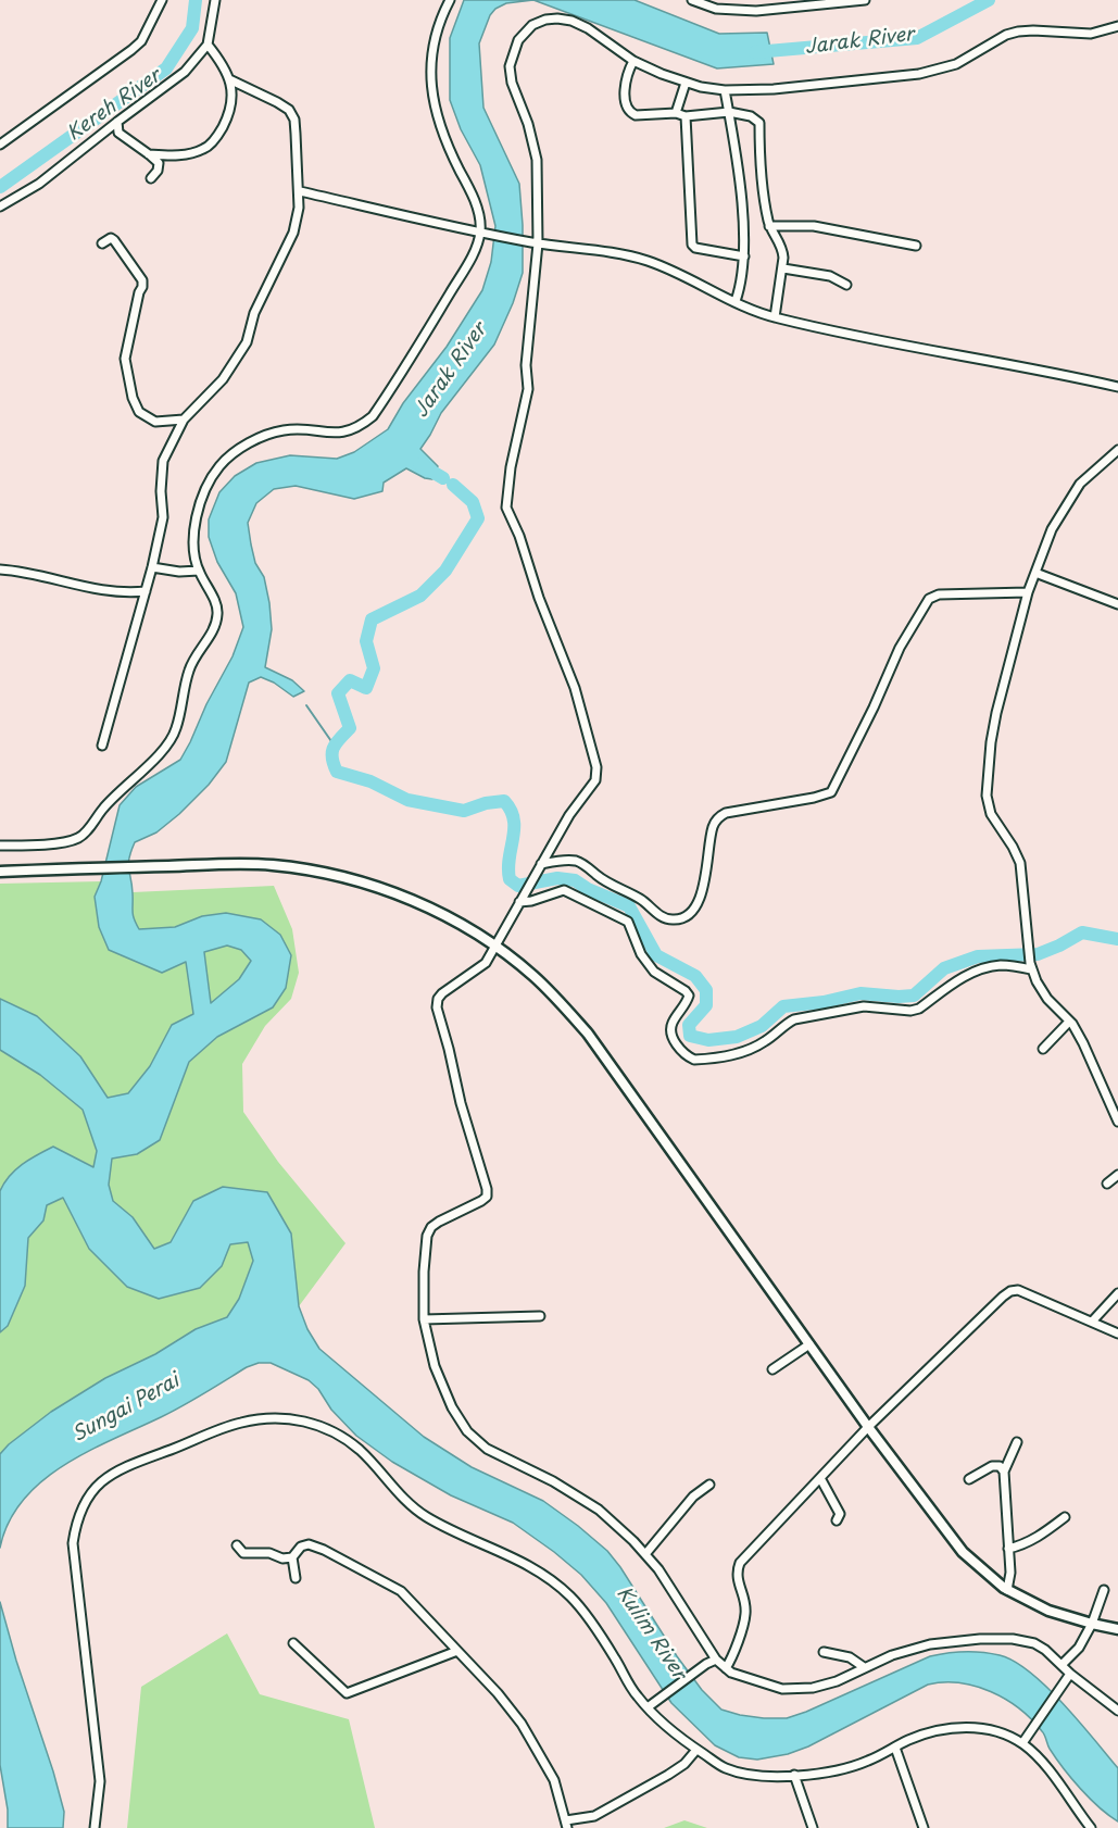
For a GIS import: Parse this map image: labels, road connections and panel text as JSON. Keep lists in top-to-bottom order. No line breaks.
{"water":["Jarak River","Kereh River","Sungai Perai","Kulim River"]}
